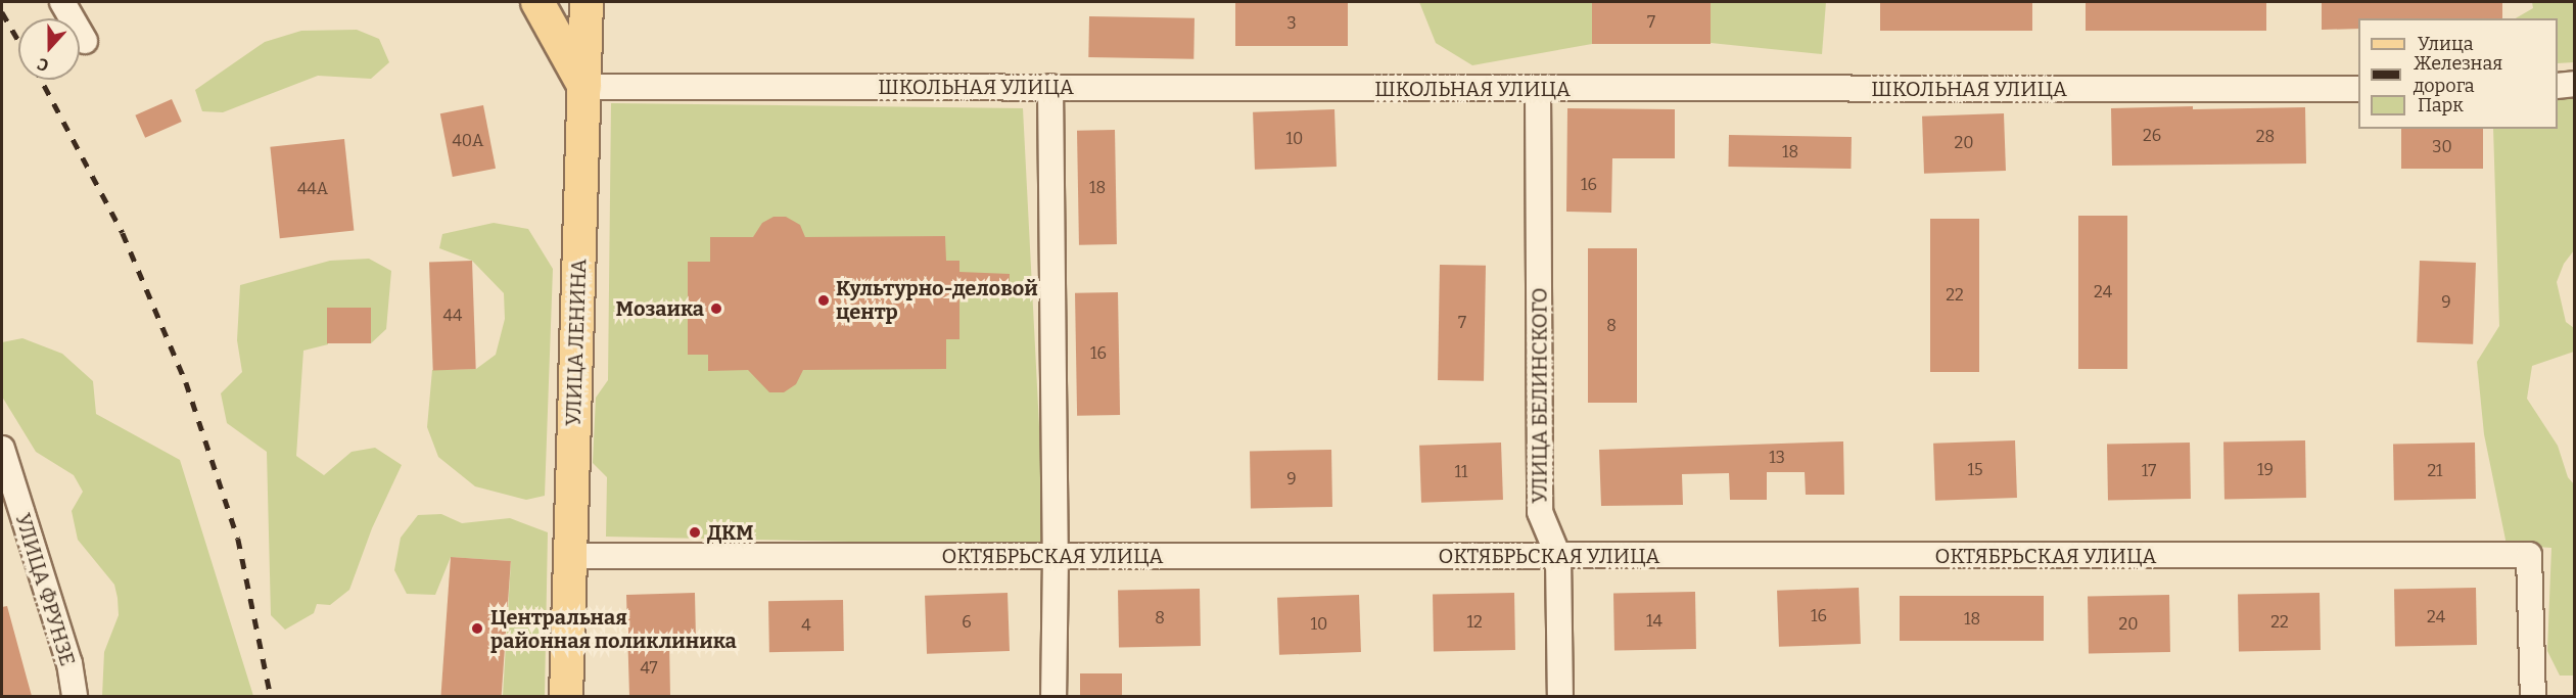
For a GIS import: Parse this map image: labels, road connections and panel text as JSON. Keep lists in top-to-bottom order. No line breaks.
{"streets":{"main road":["УЛИЦА ЛЕНИНА"],"street":["ШКОЛЬНАЯ УЛИЦА","УЛИЦА БЕЛИНСКОГО","ОКТЯБРЬСКАЯ УЛИЦА","УЛИЦА ФРУНЗЕ"]},"crossings":[["ШКОЛЬНАЯ УЛИЦА","УЛИЦА ЛЕНИНА"],["ШКОЛЬНАЯ УЛИЦА","УЛИЦА БЕЛИНСКОГО"],["УЛИЦА ЛЕНИНА","ОКТЯБРЬСКАЯ УЛИЦА"],["УЛИЦА БЕЛИНСКОГО","ОКТЯБРЬСКАЯ УЛИЦА"]],"places":["Культурно-деловой центр","Мозаика","ДКМ","Центральная районная поликлиника"],"house_numbers":["7","3","26","28","10","40А","20","30","18","16","18","44А","24","22","9","44","7","8","16","13","15","19","17","21","11","9","16","24","8","18","14","6","12","22","10","20","4","47"],"legend":["Улица","Железная дорога","Парк"],"north":"bottom"}
